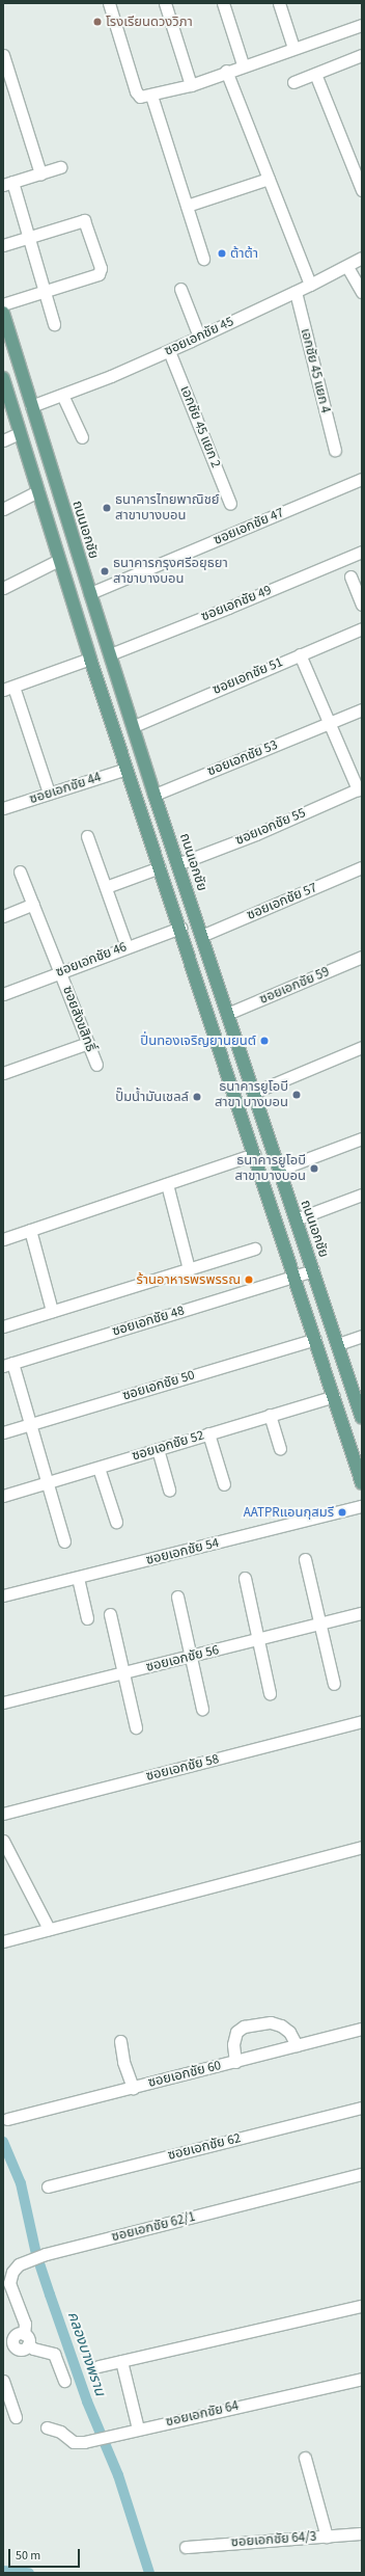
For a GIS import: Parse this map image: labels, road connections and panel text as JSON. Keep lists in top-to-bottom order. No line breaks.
{"streets":{"main road":["ถนนเอกชัย"],"street":["ซอยเอกชัย 45","เอกชัย 45 แยก 4","เอกชัย 45 แยก 2","ซอยเอกชัย 47","ซอยเอกชัย 49","ซอยเอกชัย 51","ซอยเอกชัย 53","ซอยเอกชัย 44","ซอยเอกชัย 55","ซอยเอกชัย 57","ซอยเอกชัย 46","ซอยเอกชัย 59","ซอยสังขสิทธิ์","ซอยเอกชัย 48","ซอยเอกชัย 50","ซอยเอกชัย 52","ซอยเอกชัย 54","ซอยเอกชัย 56","ซอยเอกชัย 58","ซอยเอกชัย 60","ซอยเอกชัย 62","ซอยเอกชัย 62/1","ซอยเอกชัย 64","ซอยเอกชัย 64/3"]},"crossings":[["ซอยเอกชัย 45","เอกชัย 45 แยก 4"],["ซอยเอกชัย 45","เอกชัย 45 แยก 2"],["ซอยเอกชัย 45","ถนนเอกชัย"],["ซอยเอกชัย 47","ถนนเอกชัย"],["ถนนเอกชัย","ซอยเอกชัย 49"],["ถนนเอกชัย","ซอยเอกชัย 51"],["ถนนเอกชัย","ซอยเอกชัย 53"],["ถนนเอกชัย","ซอยเอกชัย 55"],["ถนนเอกชัย","ซอยเอกชัย 57"],["ถนนเอกชัย","ซอยเอกชัย 59"],["ถนนเอกชัย","ซอยเอกชัย 48"],["ซอยเอกชัย 46","ซอยสังขสิทธิ์"]],"water":["คลองบางพราน"],"places":["โรงเรียนดวงวิภา","ต้าต้า","ธนาคารไทยพาณิชย์ สาขาบางบอน","ธนาคารกรุงศรีอยุธยา สาขาบางบอน","ปิ่นทองเจริญยานยนต์","ธนาคารยูโอบี สาขา บางบอน","ปั๊มน้ำมันเชลล์","ธนาคารยูโอบี สาขาบางบอน","ร้านอาหารพรพรรณ","AATPRแอนกุสมรี"],"scale_bar":"50 m"}
